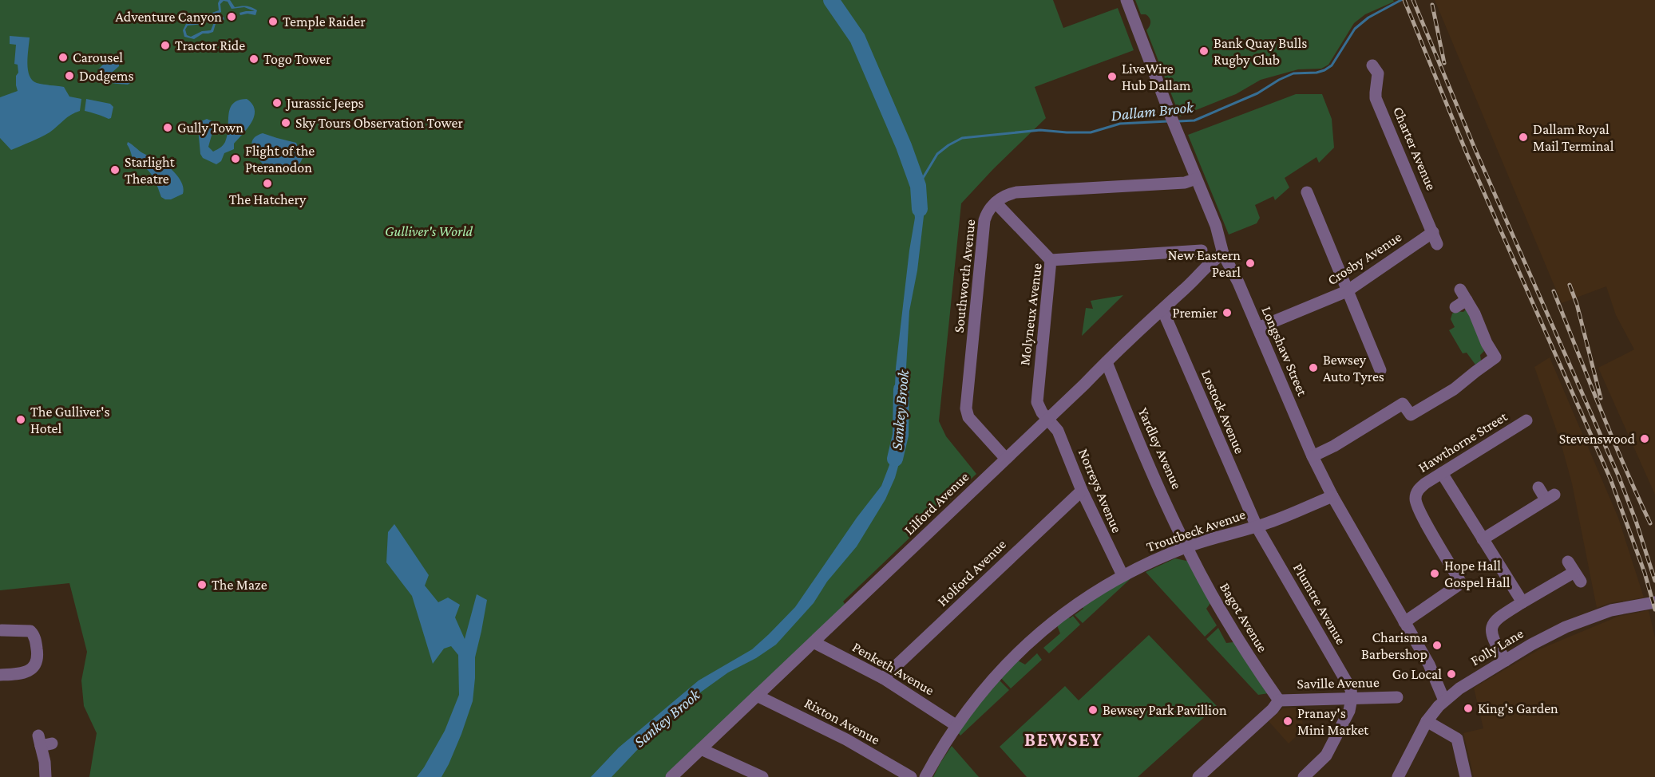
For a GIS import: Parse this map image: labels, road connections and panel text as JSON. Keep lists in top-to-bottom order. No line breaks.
{"streets":{"street":["Charter Avenue","Crosby Avenue","Southworth Avenue","Molyneux Avenue","Longshaw Street","Lostock Avenue","Hawthorne Street","Yardley Avenue","Norreys Avenue","Lilford Avenue","Troutbeck Avenue","Holford Avenue","Plumtre Avenue","Bagot Avenue","Folly Lane","Penketh Avenue","Saville Avenue","Rixton Avenue"]},"crossings":[["Charter Avenue","Crosby Avenue"],["Crosby Avenue","Longshaw Street"],["Southworth Avenue","Lilford Avenue"],["Molyneux Avenue","Norreys Avenue"],["Molyneux Avenue","Lilford Avenue"],["Longshaw Street","Hawthorne Street"],["Longshaw Street","Lilford Avenue"],["Longshaw Street","Troutbeck Avenue"],["Longshaw Street","Folly Lane"],["Lostock Avenue","Lilford Avenue"],["Lostock Avenue","Troutbeck Avenue"],["Lostock Avenue","Plumtre Avenue"],["Yardley Avenue","Lilford Avenue"],["Yardley Avenue","Troutbeck Avenue"],["Yardley Avenue","Bagot Avenue"],["Norreys Avenue","Lilford Avenue"],["Norreys Avenue","Troutbeck Avenue"],["Norreys Avenue","Holford Avenue"],["Lilford Avenue","Penketh Avenue"],["Lilford Avenue","Rixton Avenue"],["Troutbeck Avenue","Plumtre Avenue"],["Troutbeck Avenue","Bagot Avenue"],["Troutbeck Avenue","Penketh Avenue"],["Holford Avenue","Penketh Avenue"],["Plumtre Avenue","Saville Avenue"],["Bagot Avenue","Saville Avenue"]],"districts":["BEWSEY"],"water":["Dallam Brook","Sankey Brook"],"parks":["Gulliver's World"],"places":["Adventure Canyon","Temple Raider","Tractor Ride","Bank Quay Bulls Rugby Club","Carousel","Togo Tower","Dodgems","LiveWire Hub Dallam","Jurassic Jeeps","Sky Tours Observation Tower","Gully Town","Dallam Royal Mail Terminal","Flight of the Pteranodon","Starlight Theatre","The Hatchery","New Eastern Pearl","Premier","Bewsey Auto Tyres","The Gulliver's Hotel","Stevenswood","Hope Hall Gospel Hall","The Maze","Charisma Barbershop","Go Local","King's Garden","Bewsey Park Pavillion","Pranay's Mini Market"]}
